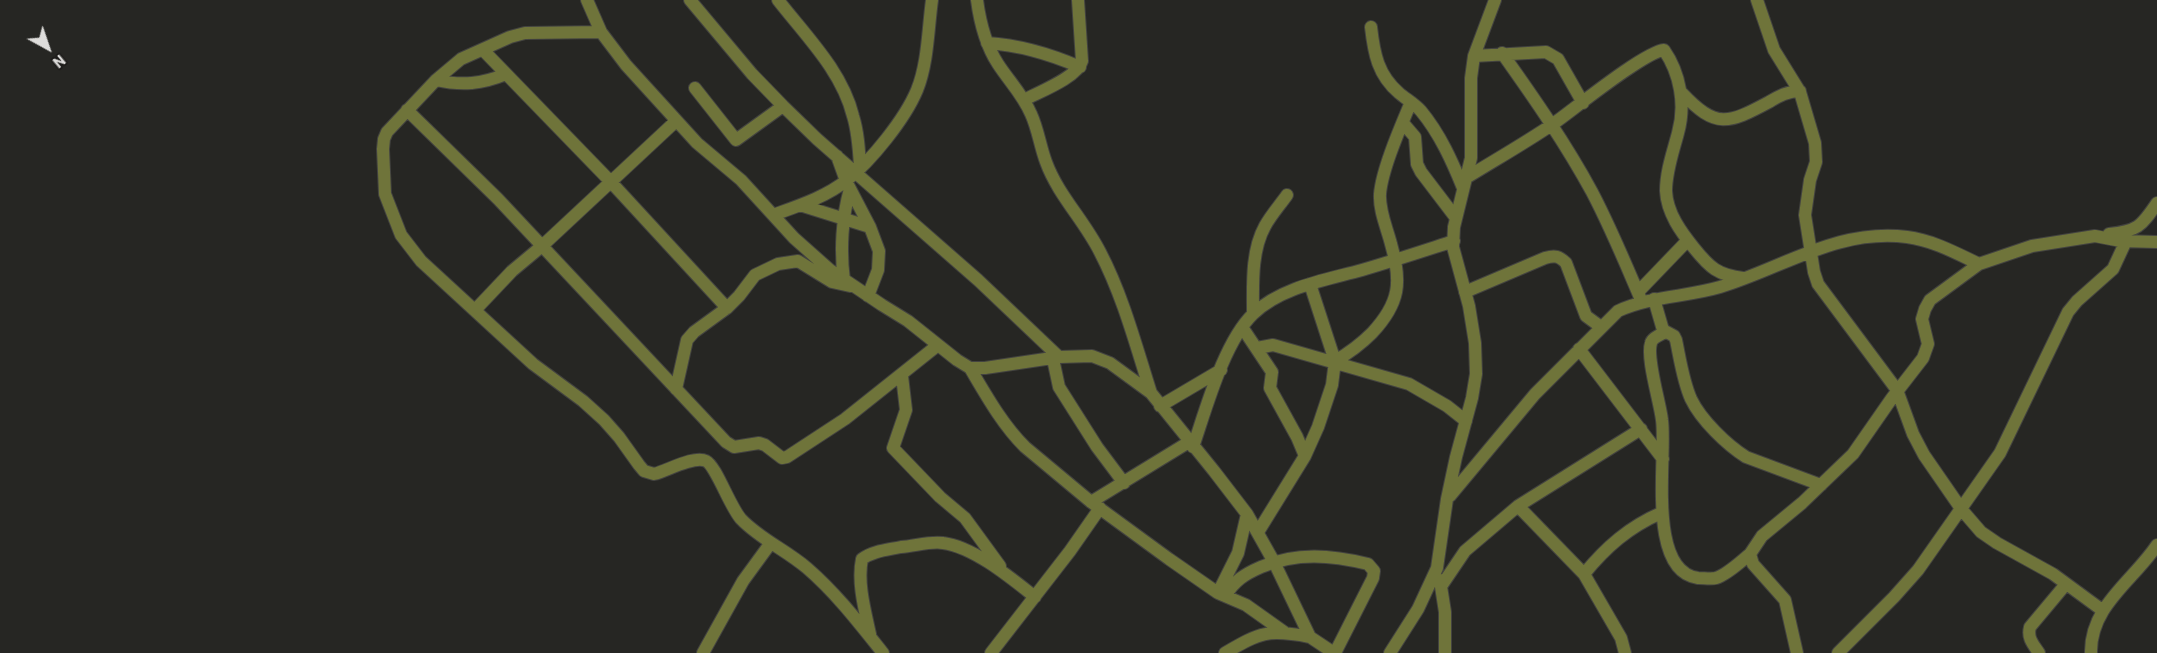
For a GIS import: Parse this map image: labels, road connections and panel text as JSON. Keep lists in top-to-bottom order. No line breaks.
{"north":"bottom right"}
